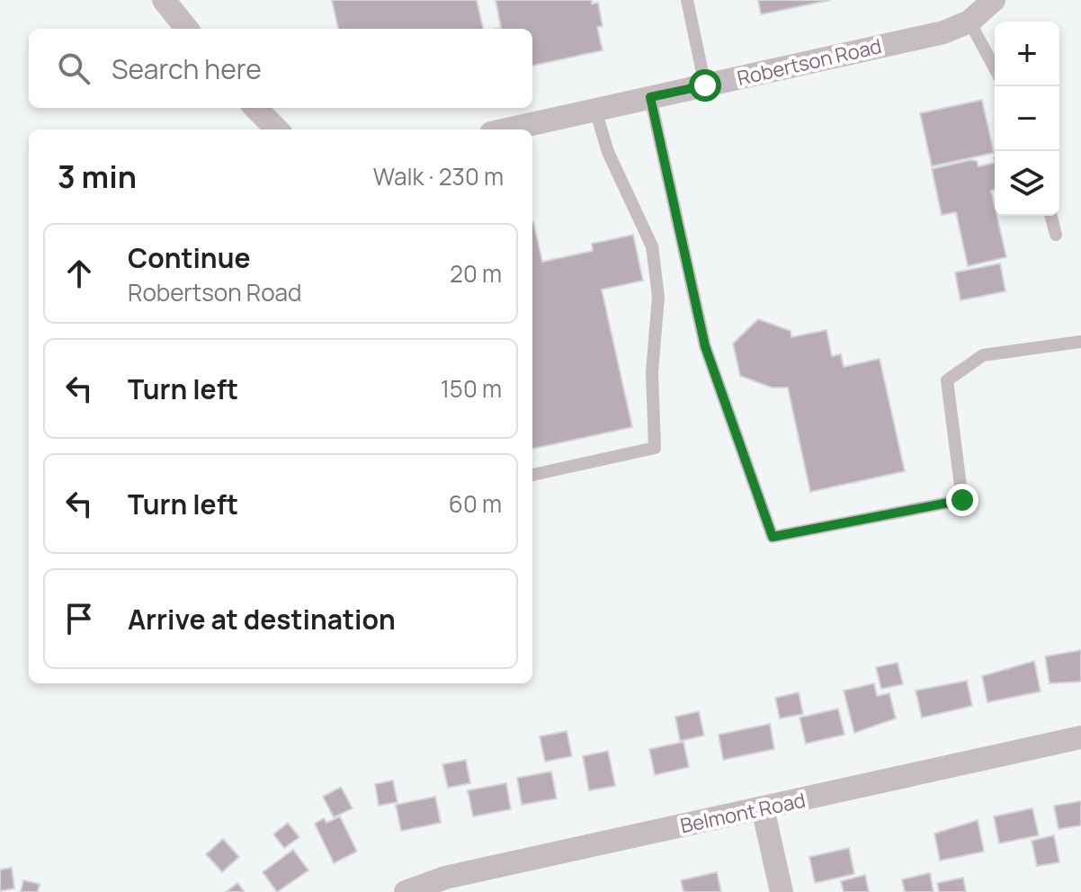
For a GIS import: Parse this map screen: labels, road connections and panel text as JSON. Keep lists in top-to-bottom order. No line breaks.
{"streets":{"street":["Robertson Road","Belmont Road"]},"page":{"map_buttons":["+","−"],"search":"Search here","heading":["3 min","Walk · 230 m"],"list":[["Continue","Robertson Road","20 m"],["Turn left","150 m"],["Turn left","60 m"],"Arrive at destination"]}}
